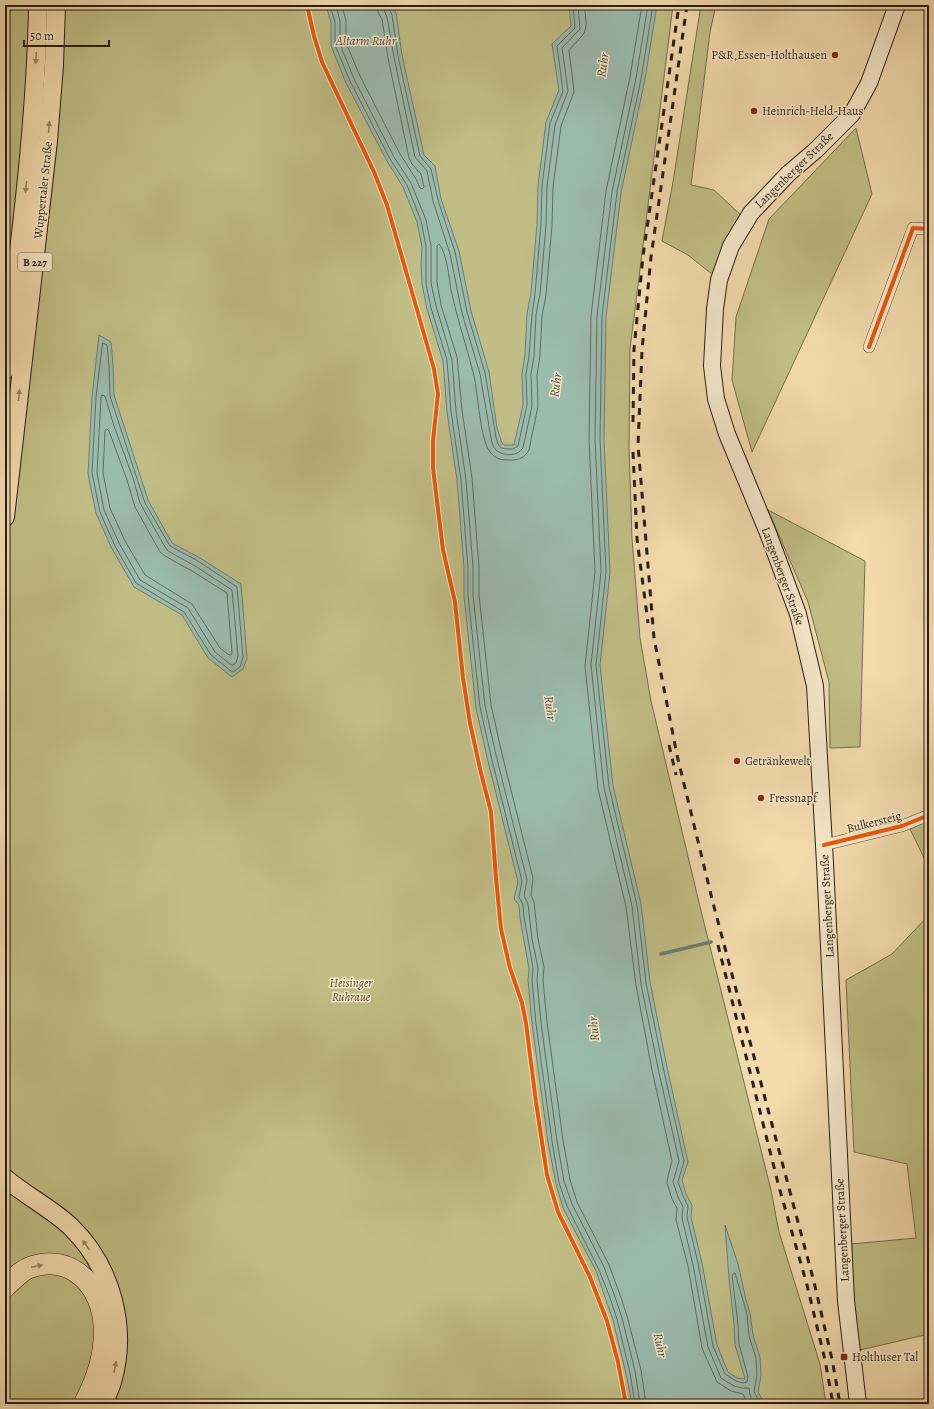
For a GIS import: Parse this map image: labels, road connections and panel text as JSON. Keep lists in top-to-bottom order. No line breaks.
{"streets":{"main road":["Langenberger Straße","Wuppertaler Straße","B 227"],"street":["Bulkersteig"]},"crossings":[["Langenberger Straße","Bulkersteig"]],"water":["Altarm Ruhr","Ruhr"],"parks":["Heisinger Ruhraue"],"places":{"other":["P&R,Essen-Holthausen","Heinrich-Held-Haus","Getränkewelt","Fressnapf"],"transit":["Holthuser Tal"]},"scale_bar":"50 m"}
